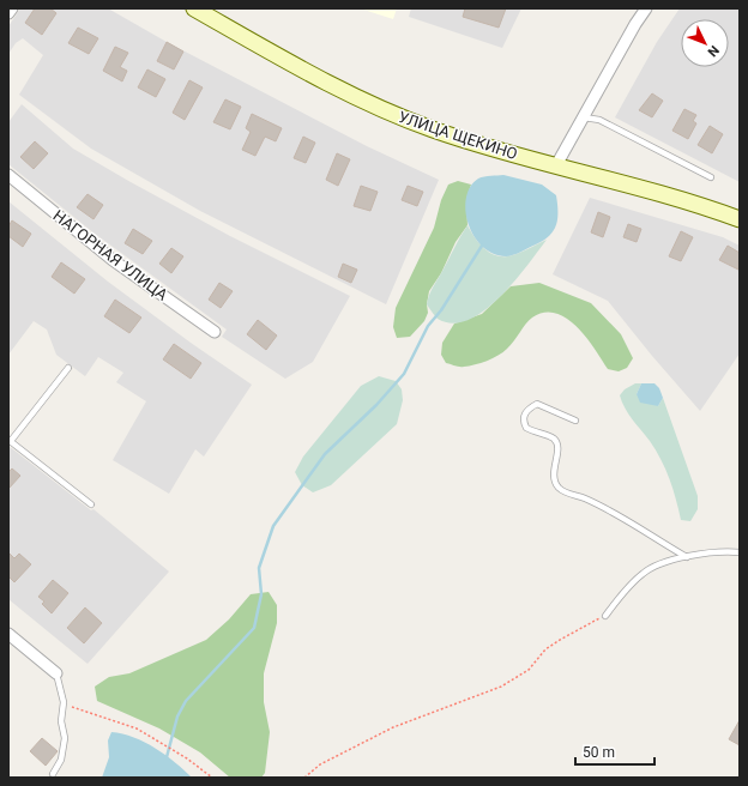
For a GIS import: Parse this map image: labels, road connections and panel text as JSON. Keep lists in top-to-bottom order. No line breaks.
{"streets":{"main road":["УЛИЦА ЩЕКИНО"],"street":["НАГОРНАЯ УЛИЦА"]},"scale_bar":"50 m","north":"bottom right"}
